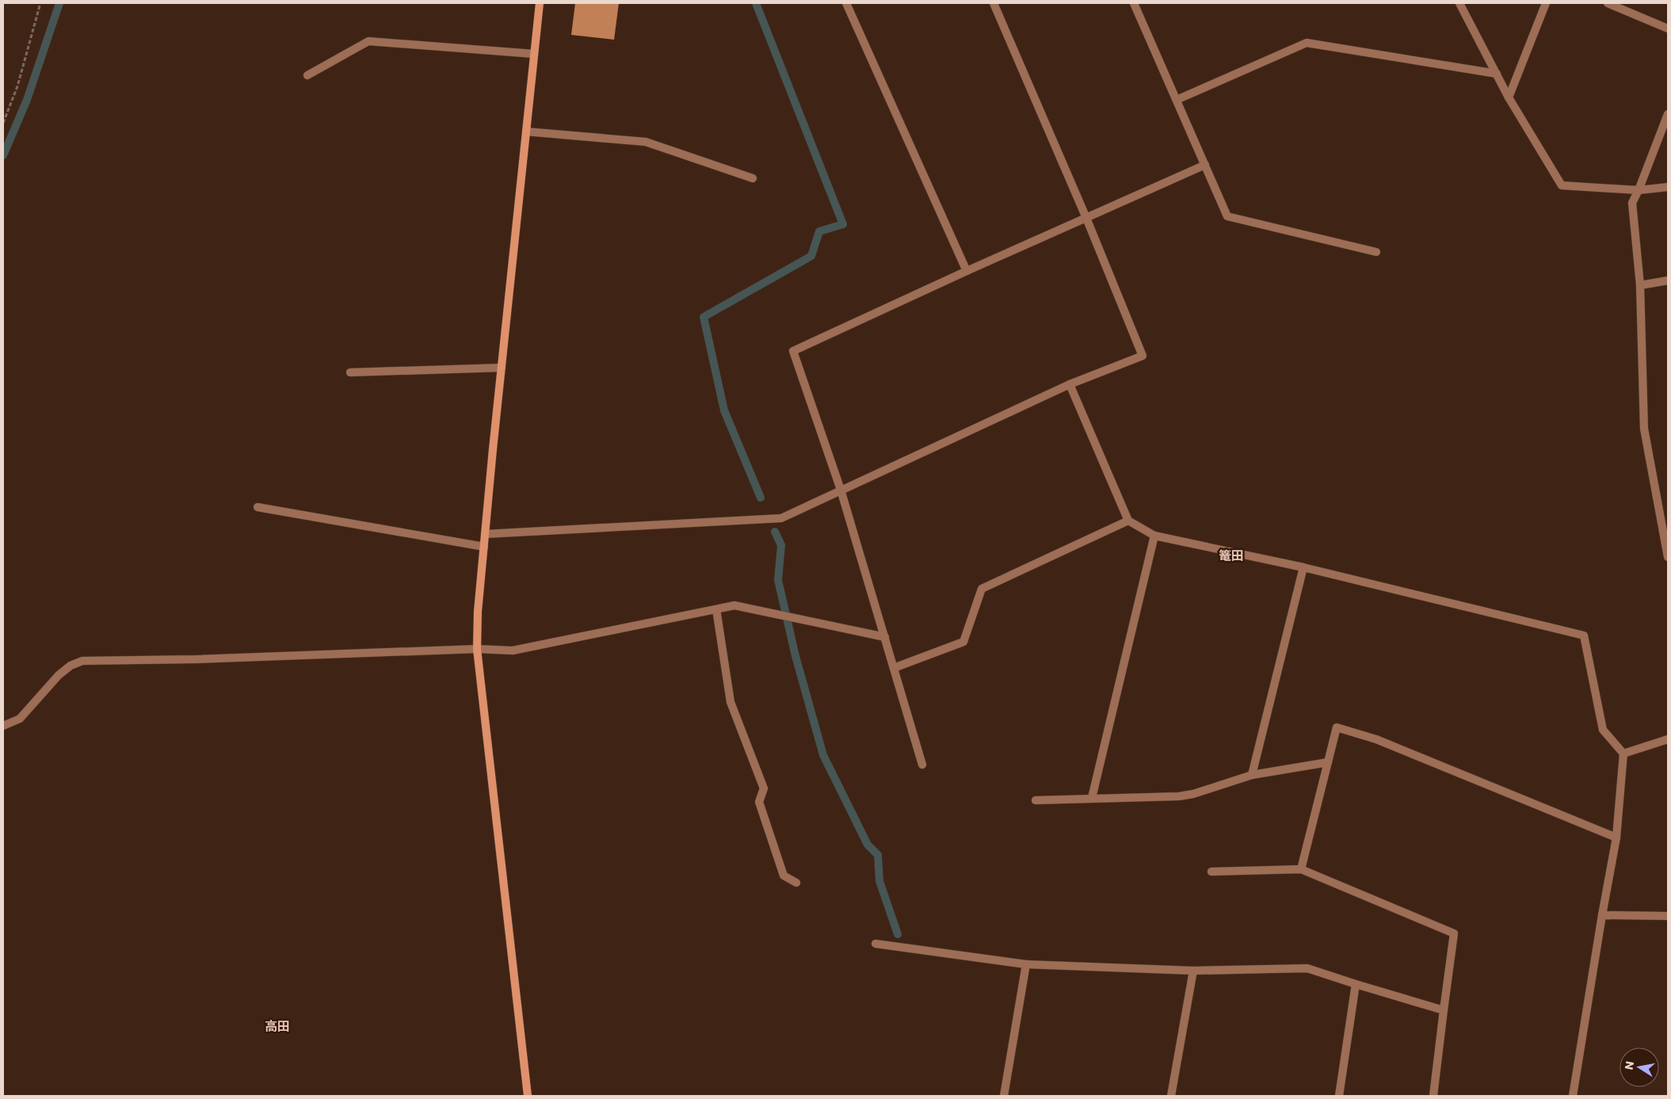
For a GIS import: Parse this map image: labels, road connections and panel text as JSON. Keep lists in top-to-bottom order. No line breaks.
{"districts":["篭田","高田"],"north":"left"}
